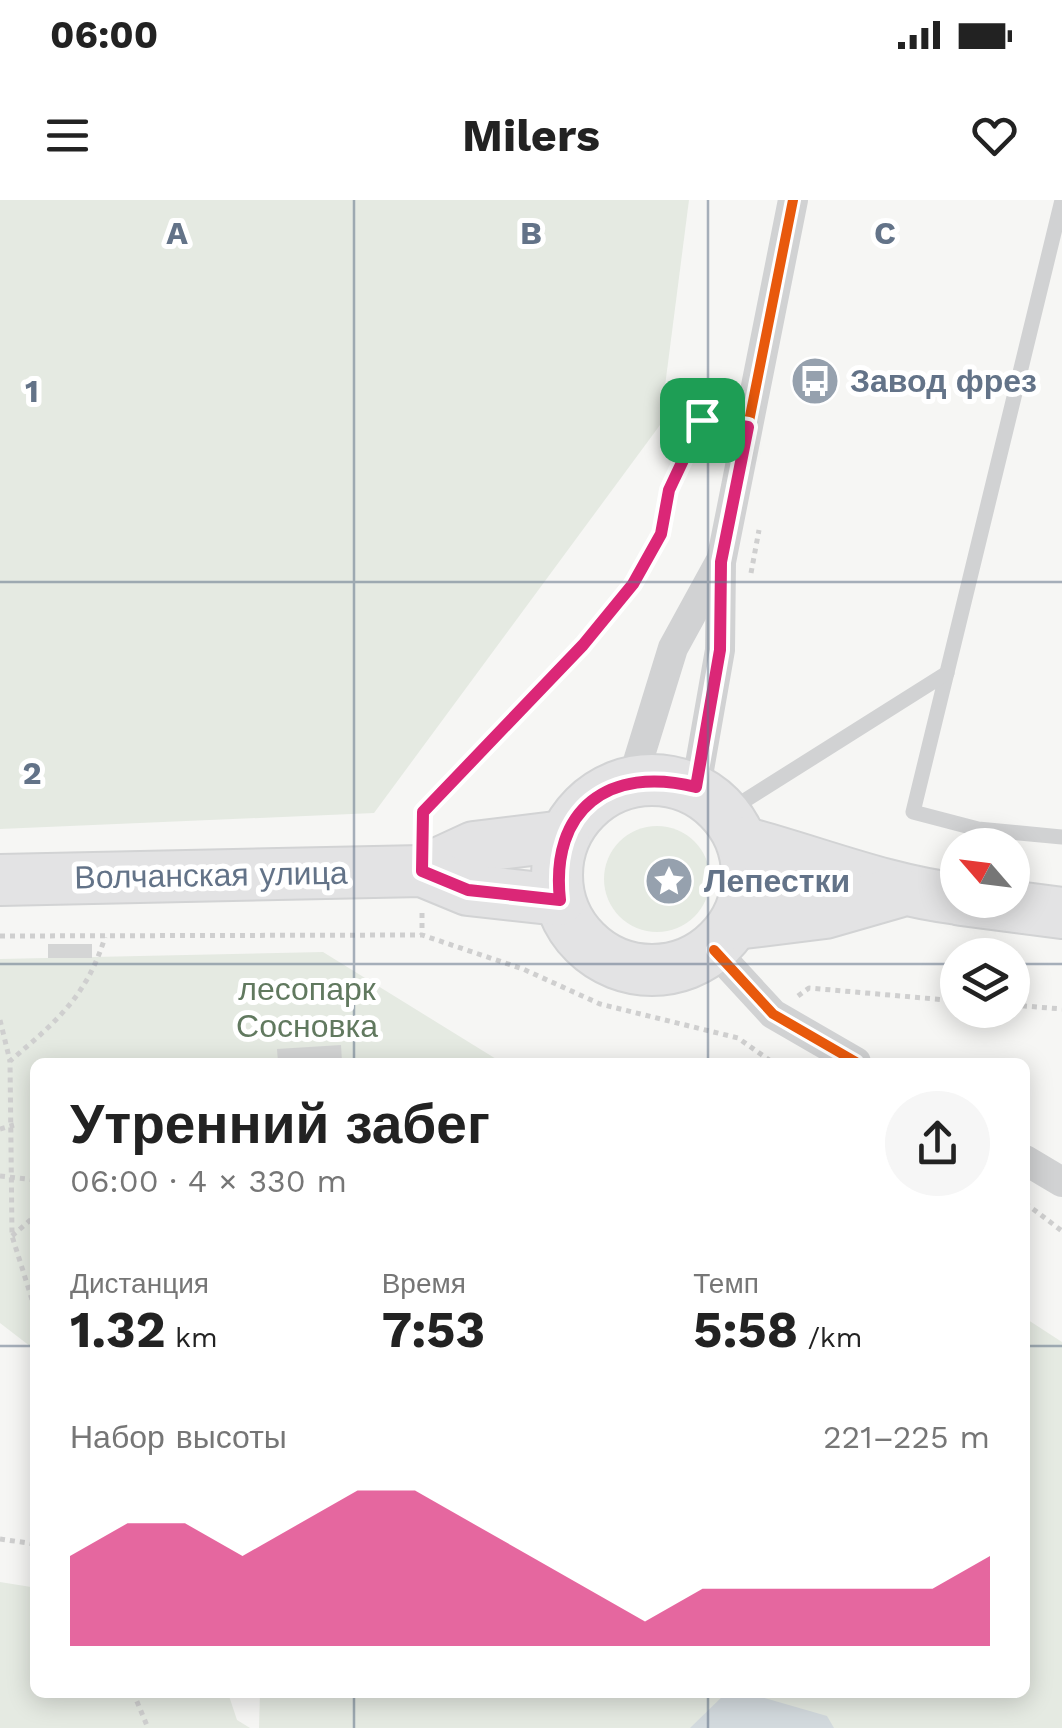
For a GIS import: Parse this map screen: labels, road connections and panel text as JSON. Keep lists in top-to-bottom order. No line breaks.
{"streets":{"main road":["Волчанская улица"]},"parks":["лесопарк Сосновка"],"places":{"bus stop":["Завод фрез"],"place":["Лепестки"]},"north":"top left","page":{"status":"06:00","header":"Milers","heading":["Утренний забег","06:00 · 4 × 330 m"],"stats":[["Дистанция","1.32 km"],["Время","7:53"],["Темп","5:58 /km"]],"chart":["Набор высоты","221–225 m"]},"grid":{"columns":["A","B","C"],"rows":["1","2"]}}
